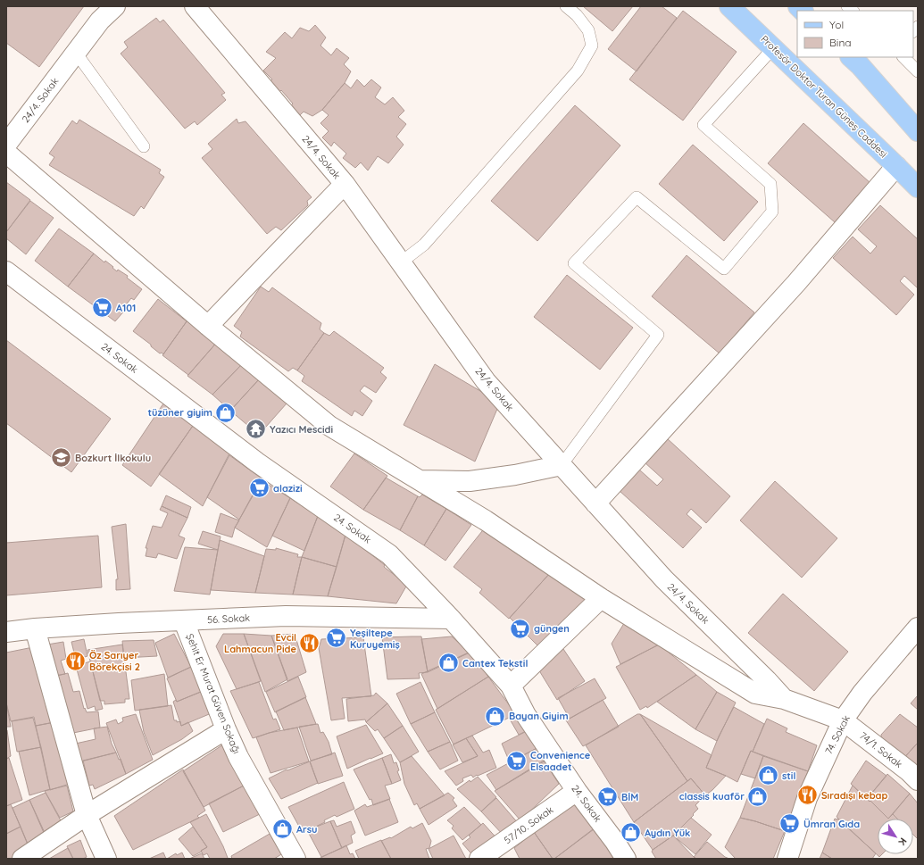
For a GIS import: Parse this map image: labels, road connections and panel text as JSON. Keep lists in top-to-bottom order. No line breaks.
{"streets":{"main road":["Profesör Doktor Turan Güneş Caddesi"],"street":["24/4. Sokak","24. Sokak","56. Sokak","Şehit Er Murat Güven Sokağı","74. Sokak","74/1. Sokak","57/10. Sokak"]},"crossings":[["24/4. Sokak","74. Sokak"],["24/4. Sokak","74/1. Sokak"],["24. Sokak","56. Sokak"],["24. Sokak","57/10. Sokak"],["56. Sokak","Şehit Er Murat Güven Sokağı"],["74. Sokak","74/1. Sokak"]],"places":{"supermarket":["A101","alazizi","güngen","Yeşiltepe Kuruyemiş","Convenience Elsaadet","BİM","Ümran Gıda"],"shop":["tüzüner giyim","Cantex Tekstil","Bayan Giyim","stil","classis kuaför","Arsu","Aydın Yük"],"temple":["Yazıcı Mescidi"],"school or university":["Bozkurt İlkokulu"],"restaurant":["Evcil Lahmacun Pide","Öz Sarıyer Börekçisi 2","Sıradışı kebap"]},"legend":["Yol","Bina"],"north":"bottom right"}
